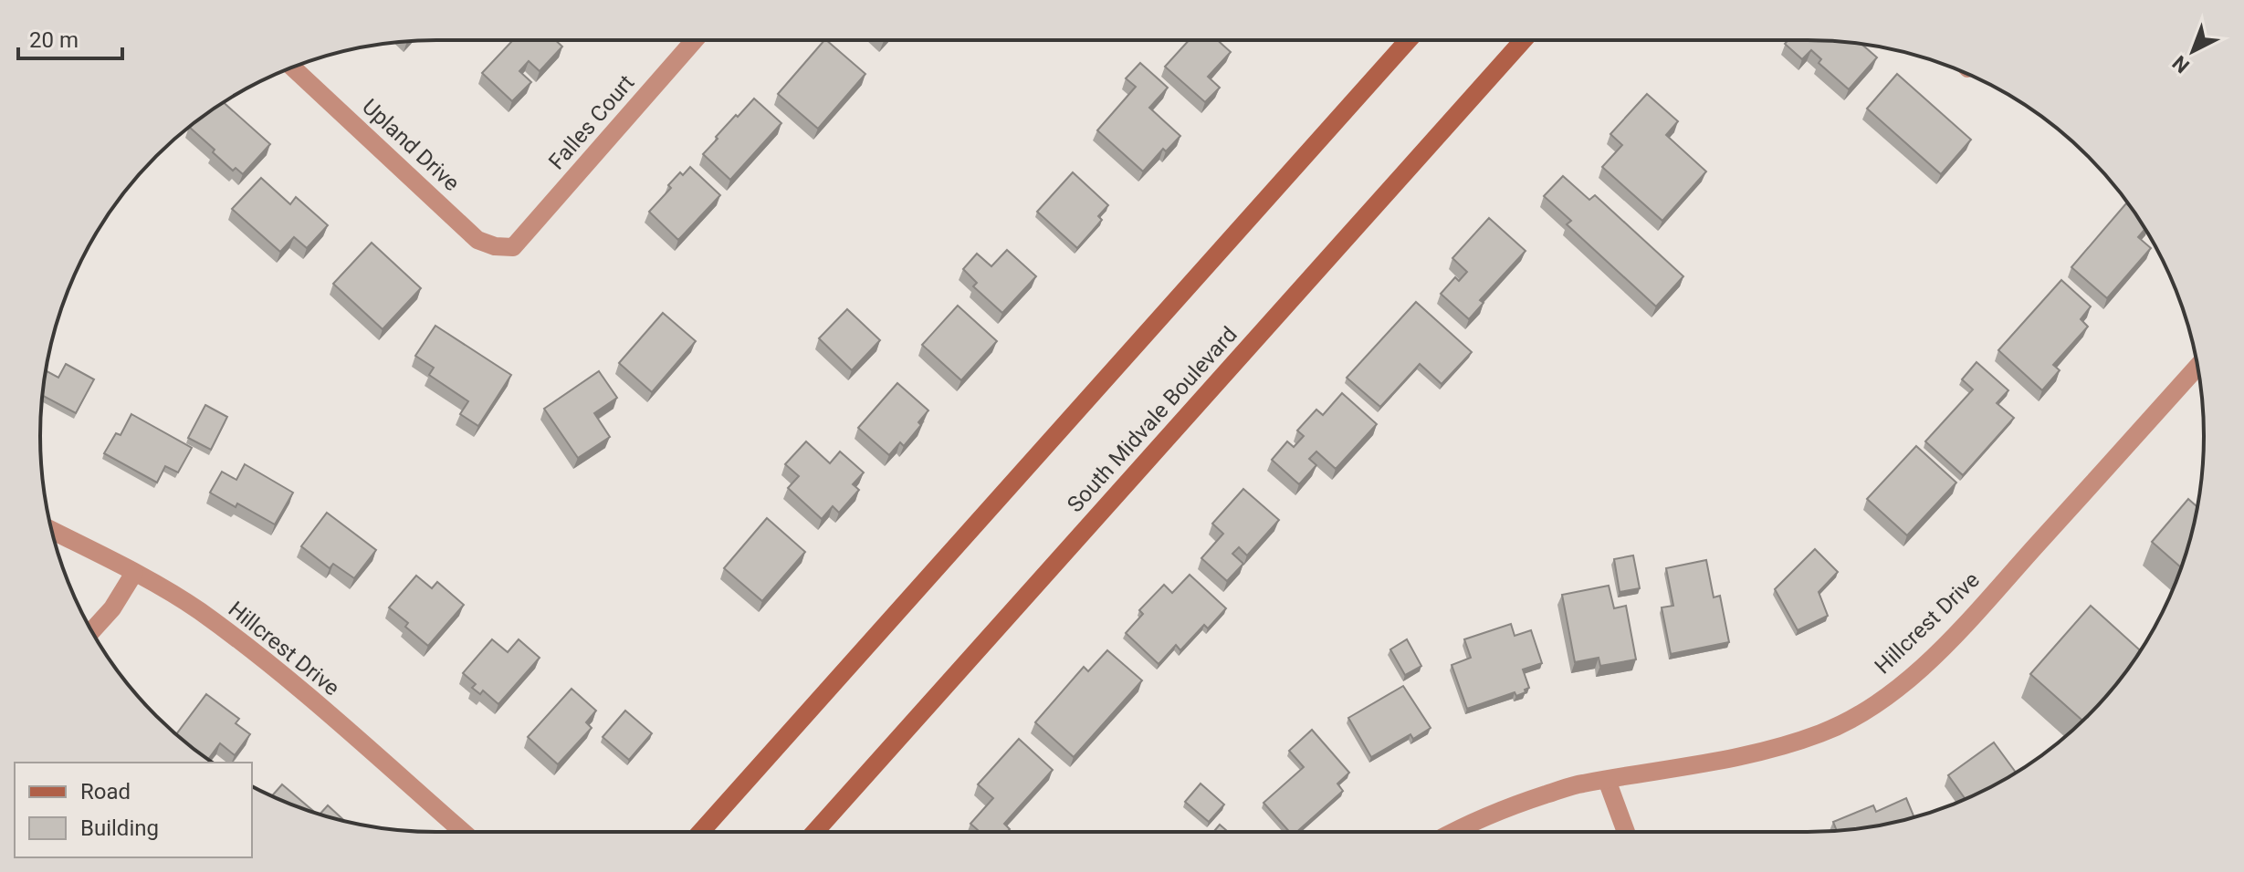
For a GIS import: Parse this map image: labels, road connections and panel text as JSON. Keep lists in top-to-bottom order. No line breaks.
{"streets":{"main road":["South Midvale Boulevard"],"street":["Falles Court","Upland Drive","Hillcrest Drive"]},"crossings":[["Falles Court","Upland Drive"]],"legend":["Road","Building"],"scale_bar":"20 m","north":"bottom left"}
